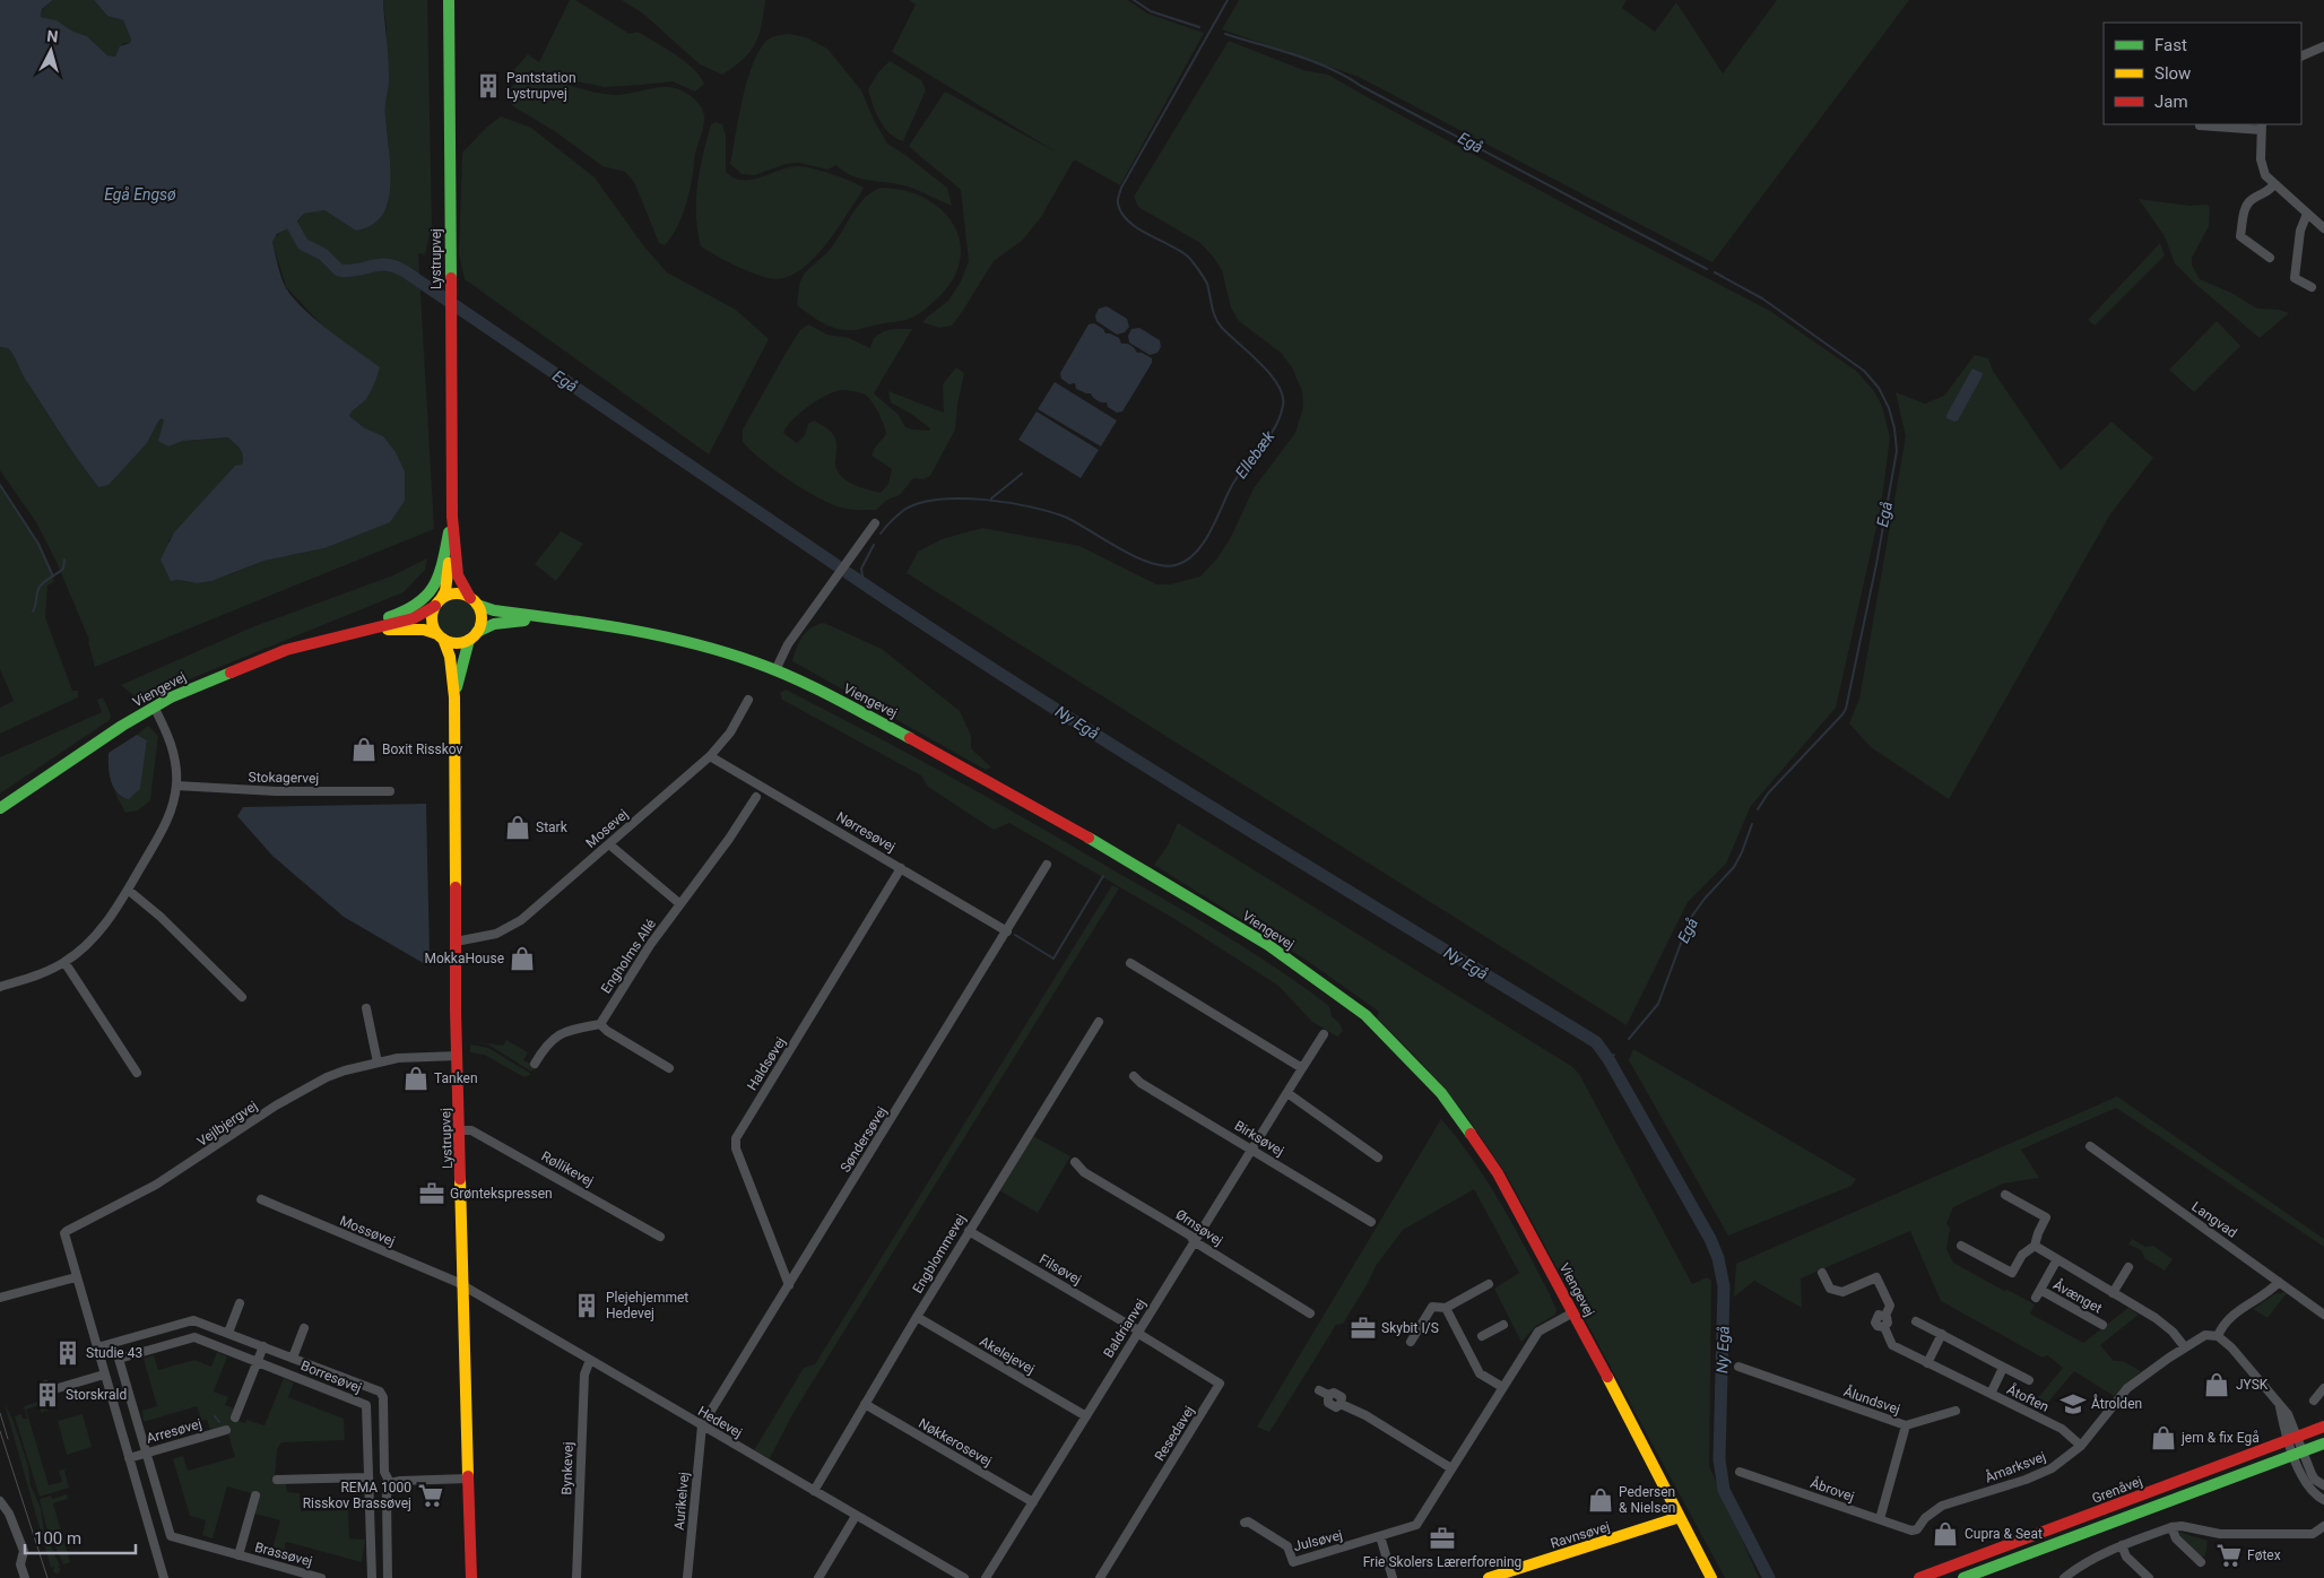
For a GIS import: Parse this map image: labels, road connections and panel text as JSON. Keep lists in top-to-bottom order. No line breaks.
{"streets":{"street":["Lystrupvej","Viengevej","Stokagervej","Mosevej","Nørresøvej","Engholms Allé","Haldsøvej","Vejlbjergvej","Birksøvej","Søndersøvej","Røllikevej","Langvad","Ørnsøvej","Mossøvej","Engblommevej","Filsøvej","Åvænget","Baldrianvej","Akelejevej","Borresøvej","Åtoften","Ålundsvej","Hedevej","Arresøvej","Resedavej","Nøkkerosevej","Åmarksvej","Bynkevej","Åbrovej","Grenåvej","Aurikelvej","Ravnsøvej","Julsøvej","Brassøvej"]},"crossings":[["Lystrupvej","Viengevej"],["Lystrupvej","Mosevej"],["Lystrupvej","Vejlbjergvej"],["Lystrupvej","Røllikevej"],["Lystrupvej","Mossøvej"],["Lystrupvej","Hedevej"],["Viengevej","Ravnsøvej"],["Viengevej","Julsøvej"],["Mosevej","Nørresøvej"],["Nørresøvej","Haldsøvej"],["Nørresøvej","Søndersøvej"],["Haldsøvej","Søndersøvej"],["Birksøvej","Baldrianvej"],["Søndersøvej","Hedevej"],["Søndersøvej","Aurikelvej"],["Ørnsøvej","Baldrianvej"],["Mossøvej","Hedevej"],["Engblommevej","Filsøvej"],["Engblommevej","Akelejevej"],["Engblommevej","Hedevej"],["Engblommevej","Nøkkerosevej"],["Filsøvej","Baldrianvej"],["Filsøvej","Resedavej"],["Åvænget","Åmarksvej"],["Baldrianvej","Akelejevej"],["Baldrianvej","Resedavej"],["Baldrianvej","Nøkkerosevej"],["Borresøvej","Arresøvej"],["Borresøvej","Brassøvej"],["Åtoften","Åmarksvej"],["Ålundsvej","Åbrovej"],["Hedevej","Bynkevej"],["Hedevej","Aurikelvej"],["Arresøvej","Brassøvej"],["Åmarksvej","Åbrovej"]],"water":["Egå","Egå Engsø","Ellebæk","Ny Egå"],"places":{"building":["Pantstation Lystrupvej","Plejehjemmet Hedevej","Studie 43","Storskrald"],"shop":["Boxit Risskov","Stark","MokkaHouse","Tanken","JYSK","jem & fix Egå","Pedersen & Nielsen","Cupra & Seat"],"office":["Grøntekspressen","Skybit I/S","Frie Skolers Lærerforening"],"school or university":["Åtrolden"],"supermarket":["REMA 1000 Risskov Brassøvej","Føtex"]},"legend":["Fast","Slow","Jam"],"scale_bar":"100 m","north":"top"}
